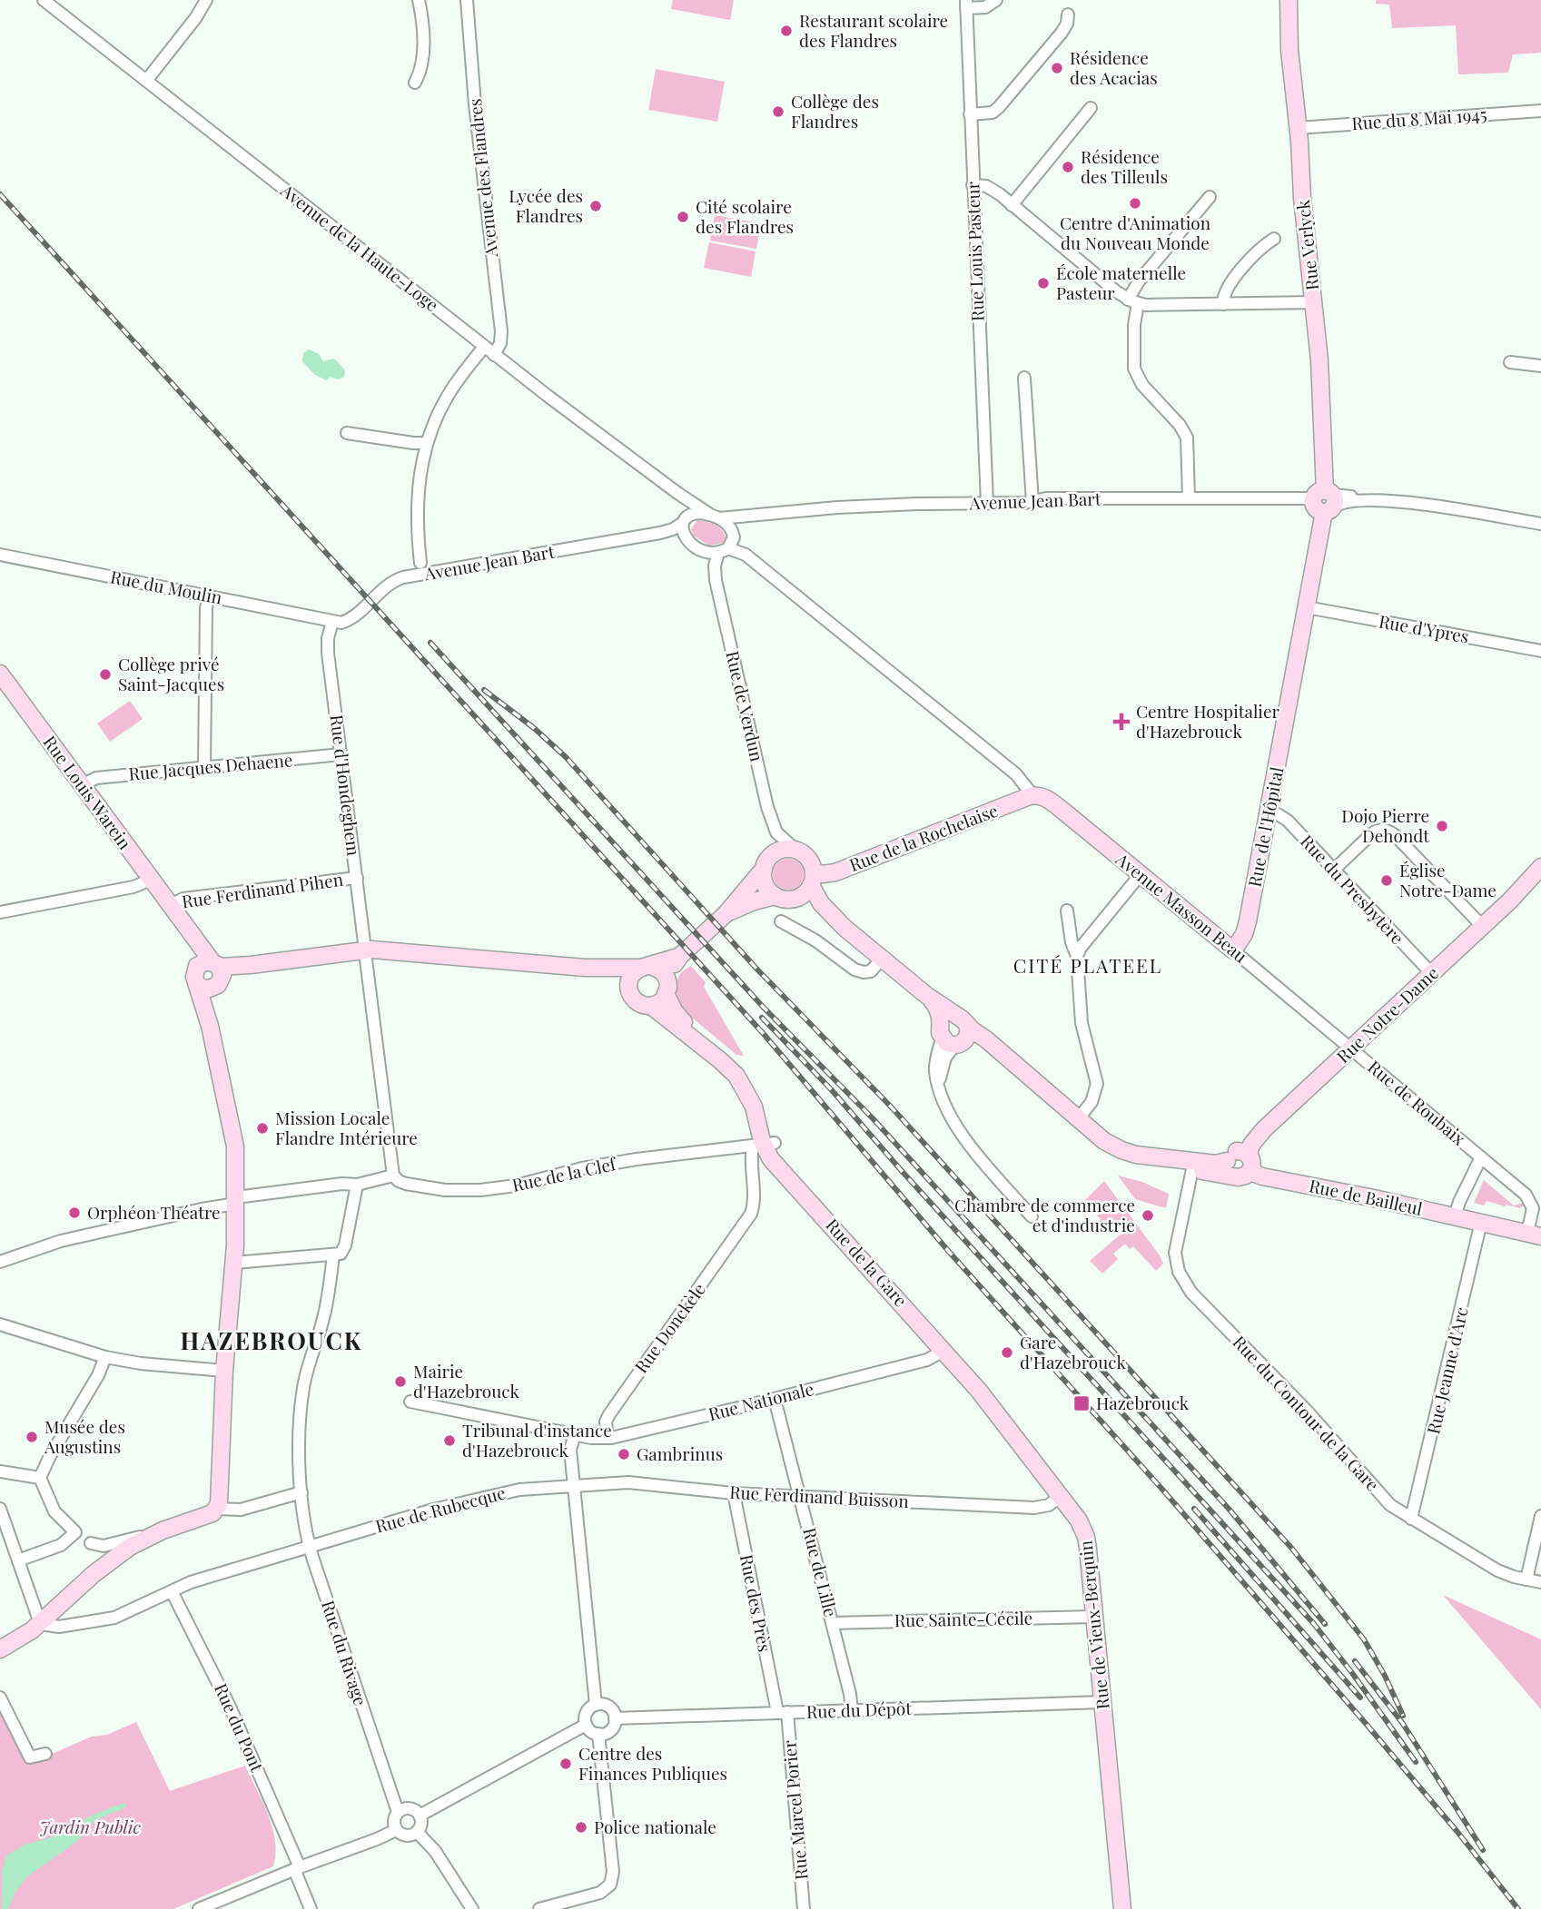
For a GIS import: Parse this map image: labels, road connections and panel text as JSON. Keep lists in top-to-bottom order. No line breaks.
{"streets":{"main road":["Rue Verlyck","Rue Louis Warein","Rue de l'Hôpital","Rue de la Rochelaise","Avenue Masson Beau","Rue Notre-Dame","Rue de Bailleul","Rue de la Gare","Rue de Vieux-Berquin"],"street":["Rue du 8 Mai 1945","Avenue des Flandres","Avenue de la Haute-Loge","Rue Louis Pasteur","Avenue Jean Bart","Rue du Moulin","Rue d'Ypres","Rue de Verdun","Rue Jacques Dehaene","Rue d'Hondeghem","Rue du Presbytère","Rue Ferdinand Pihen","Rue de Roubaix","Rue de la Clef","Rue Donckèle","Rue Jeanne d'Arc","Rue Nationale","Rue du Contour de la Gare","Rue Ferdinand Buisson","Rue de Rubecque","Rue de Lille","Rue des Près","Rue Sainte-Cécile","Rue du Rivage","Rue du Dépôt","Rue du Pont","Rue Marcel Porier"]},"crossings":[["Rue du 8 Mai 1945","Rue Verlyck"],["Avenue des Flandres","Avenue de la Haute-Loge"],["Rue Verlyck","Avenue Jean Bart"],["Rue Verlyck","Rue de l'Hôpital"],["Avenue de la Haute-Loge","Avenue Jean Bart"],["Avenue de la Haute-Loge","Rue de Verdun"],["Avenue de la Haute-Loge","Avenue Masson Beau"],["Rue Louis Pasteur","Avenue Jean Bart"],["Avenue Jean Bart","Rue du Moulin"],["Avenue Jean Bart","Rue de Verdun"],["Avenue Jean Bart","Rue d'Hondeghem"],["Avenue Jean Bart","Rue de l'Hôpital"],["Avenue Jean Bart","Avenue Masson Beau"],["Rue du Moulin","Rue d'Hondeghem"],["Rue d'Ypres","Rue de l'Hôpital"],["Rue de Verdun","Rue de la Rochelaise"],["Rue de Verdun","Avenue Masson Beau"],["Rue Jacques Dehaene","Rue d'Hondeghem"],["Rue Jacques Dehaene","Rue Louis Warein"],["Rue d'Hondeghem","Rue Ferdinand Pihen"],["Rue d'Hondeghem","Rue de la Clef"],["Rue Louis Warein","Rue Ferdinand Pihen"],["Rue de l'Hôpital","Rue du Presbytère"],["Rue de l'Hôpital","Avenue Masson Beau"],["Rue de la Rochelaise","Avenue Masson Beau"],["Rue du Presbytère","Rue Notre-Dame"],["Avenue Masson Beau","Rue Notre-Dame"],["Avenue Masson Beau","Rue de Roubaix"],["Rue Notre-Dame","Rue de Roubaix"],["Rue Notre-Dame","Rue de Bailleul"],["Rue de Roubaix","Rue de Bailleul"],["Rue de la Clef","Rue de la Gare"],["Rue de la Clef","Rue Donckèle"],["Rue de Bailleul","Rue Jeanne d'Arc"],["Rue de la Gare","Rue Donckèle"],["Rue de la Gare","Rue Nationale"],["Rue de la Gare","Rue de Vieux-Berquin"],["Rue Donckèle","Rue Nationale"],["Rue Jeanne d'Arc","Rue du Contour de la Gare"],["Rue Nationale","Rue de Lille"],["Rue Nationale","Rue de Vieux-Berquin"],["Rue Ferdinand Buisson","Rue de Rubecque"],["Rue Ferdinand Buisson","Rue de Lille"],["Rue Ferdinand Buisson","Rue des Près"],["Rue Ferdinand Buisson","Rue de Vieux-Berquin"],["Rue de Rubecque","Rue du Rivage"],["Rue de Rubecque","Rue du Pont"],["Rue de Lille","Rue Sainte-Cécile"],["Rue de Lille","Rue du Dépôt"],["Rue des Près","Rue du Dépôt"],["Rue des Près","Rue Marcel Porier"],["Rue Sainte-Cécile","Rue de Vieux-Berquin"],["Rue de Vieux-Berquin","Rue du Dépôt"],["Rue du Dépôt","Rue Marcel Porier"]],"districts":["CITÉ PLATEEL","HAZEBROUCK"],"parks":["Jardin Public"],"places":{"other":["Restaurant scolaire des Flandres","Résidence des Acacias","Collège des Flandres","Résidence des Tilleuls","Centre d'Animation du Nouveau Monde","Lycée des Flandres","Cité scolaire des Flandres","École maternelle Pasteur","Collège privé Saint-Jacques","Dojo Pierre Dehondt","Église Notre-Dame","Mission Locale Flandre Intérieure","Orphéon Théatre","Chambre de commerce et d'industrie","Gare d'Hazebrouck","Mairie d'Hazebrouck","Musée des Augustins","Tribunal d'instance d'Hazebrouck","Gambrinus","Centre des Finances Publiques","Police nationale"],"health":["Centre Hospitalier d'Hazebrouck"],"transit":["Hazebrouck"]}}
